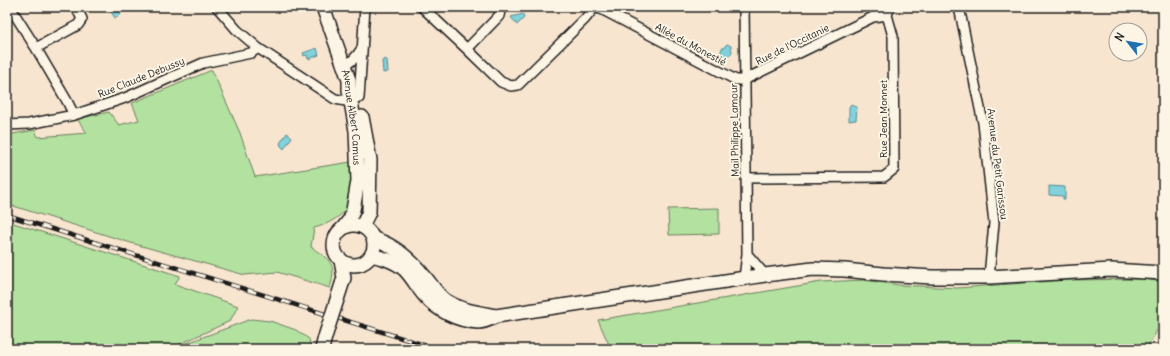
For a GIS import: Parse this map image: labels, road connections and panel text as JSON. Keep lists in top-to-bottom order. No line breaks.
{"streets":{"street":["Allée du Monestié","Rue de l'Occitanie","Rue Claude Debussy","Avenue Albert Camus","Rue Jean Monnet","Mail Philippe Lamour","Avenue du Petit Garissou"]},"crossings":[["Allée du Monestié","Rue de l'Occitanie"],["Allée du Monestié","Mail Philippe Lamour"],["Rue de l'Occitanie","Rue Jean Monnet"],["Rue de l'Occitanie","Mail Philippe Lamour"],["Rue Jean Monnet","Mail Philippe Lamour"]],"north":"top left"}
